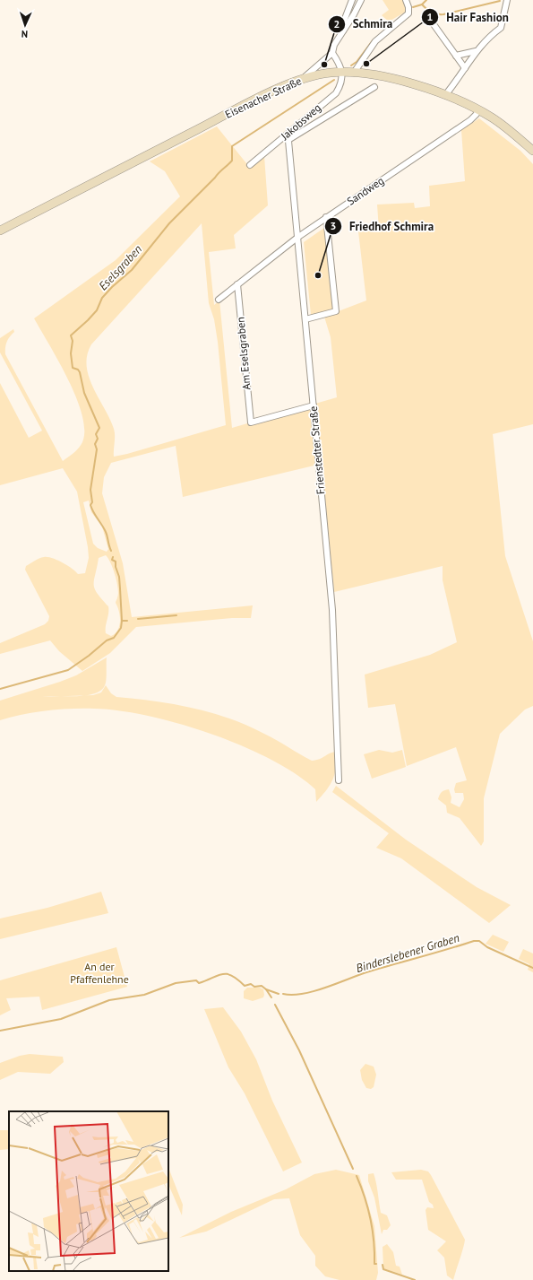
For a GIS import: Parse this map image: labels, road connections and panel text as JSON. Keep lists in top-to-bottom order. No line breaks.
{"streets":{"main road":["Eisenacher Straße"],"street":["Jakobsweg","Sandweg","Am Eselsgraben","Frienstedter Straße"]},"crossings":[["Eisenacher Straße","Jakobsweg"],["Eisenacher Straße","Sandweg"],["Sandweg","Am Eselsgraben"],["Sandweg","Frienstedter Straße"],["Am Eselsgraben","Frienstedter Straße"]],"water":["Eselsgraben","Binderslebener Graben"],"parks":["An der Pfaffenlehne"],"places":["Hair Fashion","Schmira","Friedhof Schmira"],"north":"bottom"}
